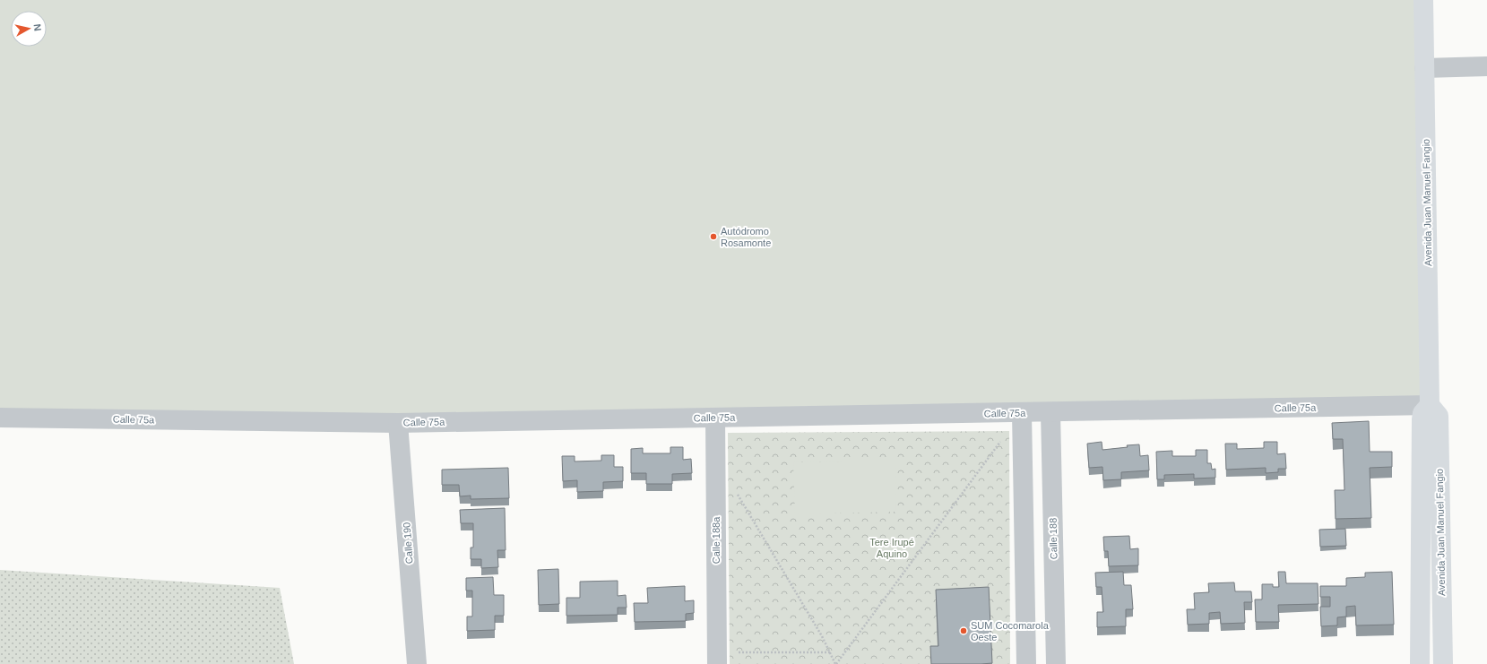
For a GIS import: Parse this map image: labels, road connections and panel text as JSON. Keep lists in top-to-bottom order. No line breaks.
{"streets":{"main road":["Avenida Juan Manuel Fangio"],"street":["Calle 75a","Calle 188","Calle 188a","Calle 190"]},"crossings":[["Avenida Juan Manuel Fangio","Calle 75a"],["Calle 75a","Calle 188"],["Calle 75a","Calle 188a"],["Calle 75a","Calle 190"]],"parks":["Tere Irupé Aquino"],"places":["Autódromo Rosamonte","SUM Cocomarola Oeste"],"north":"right"}
